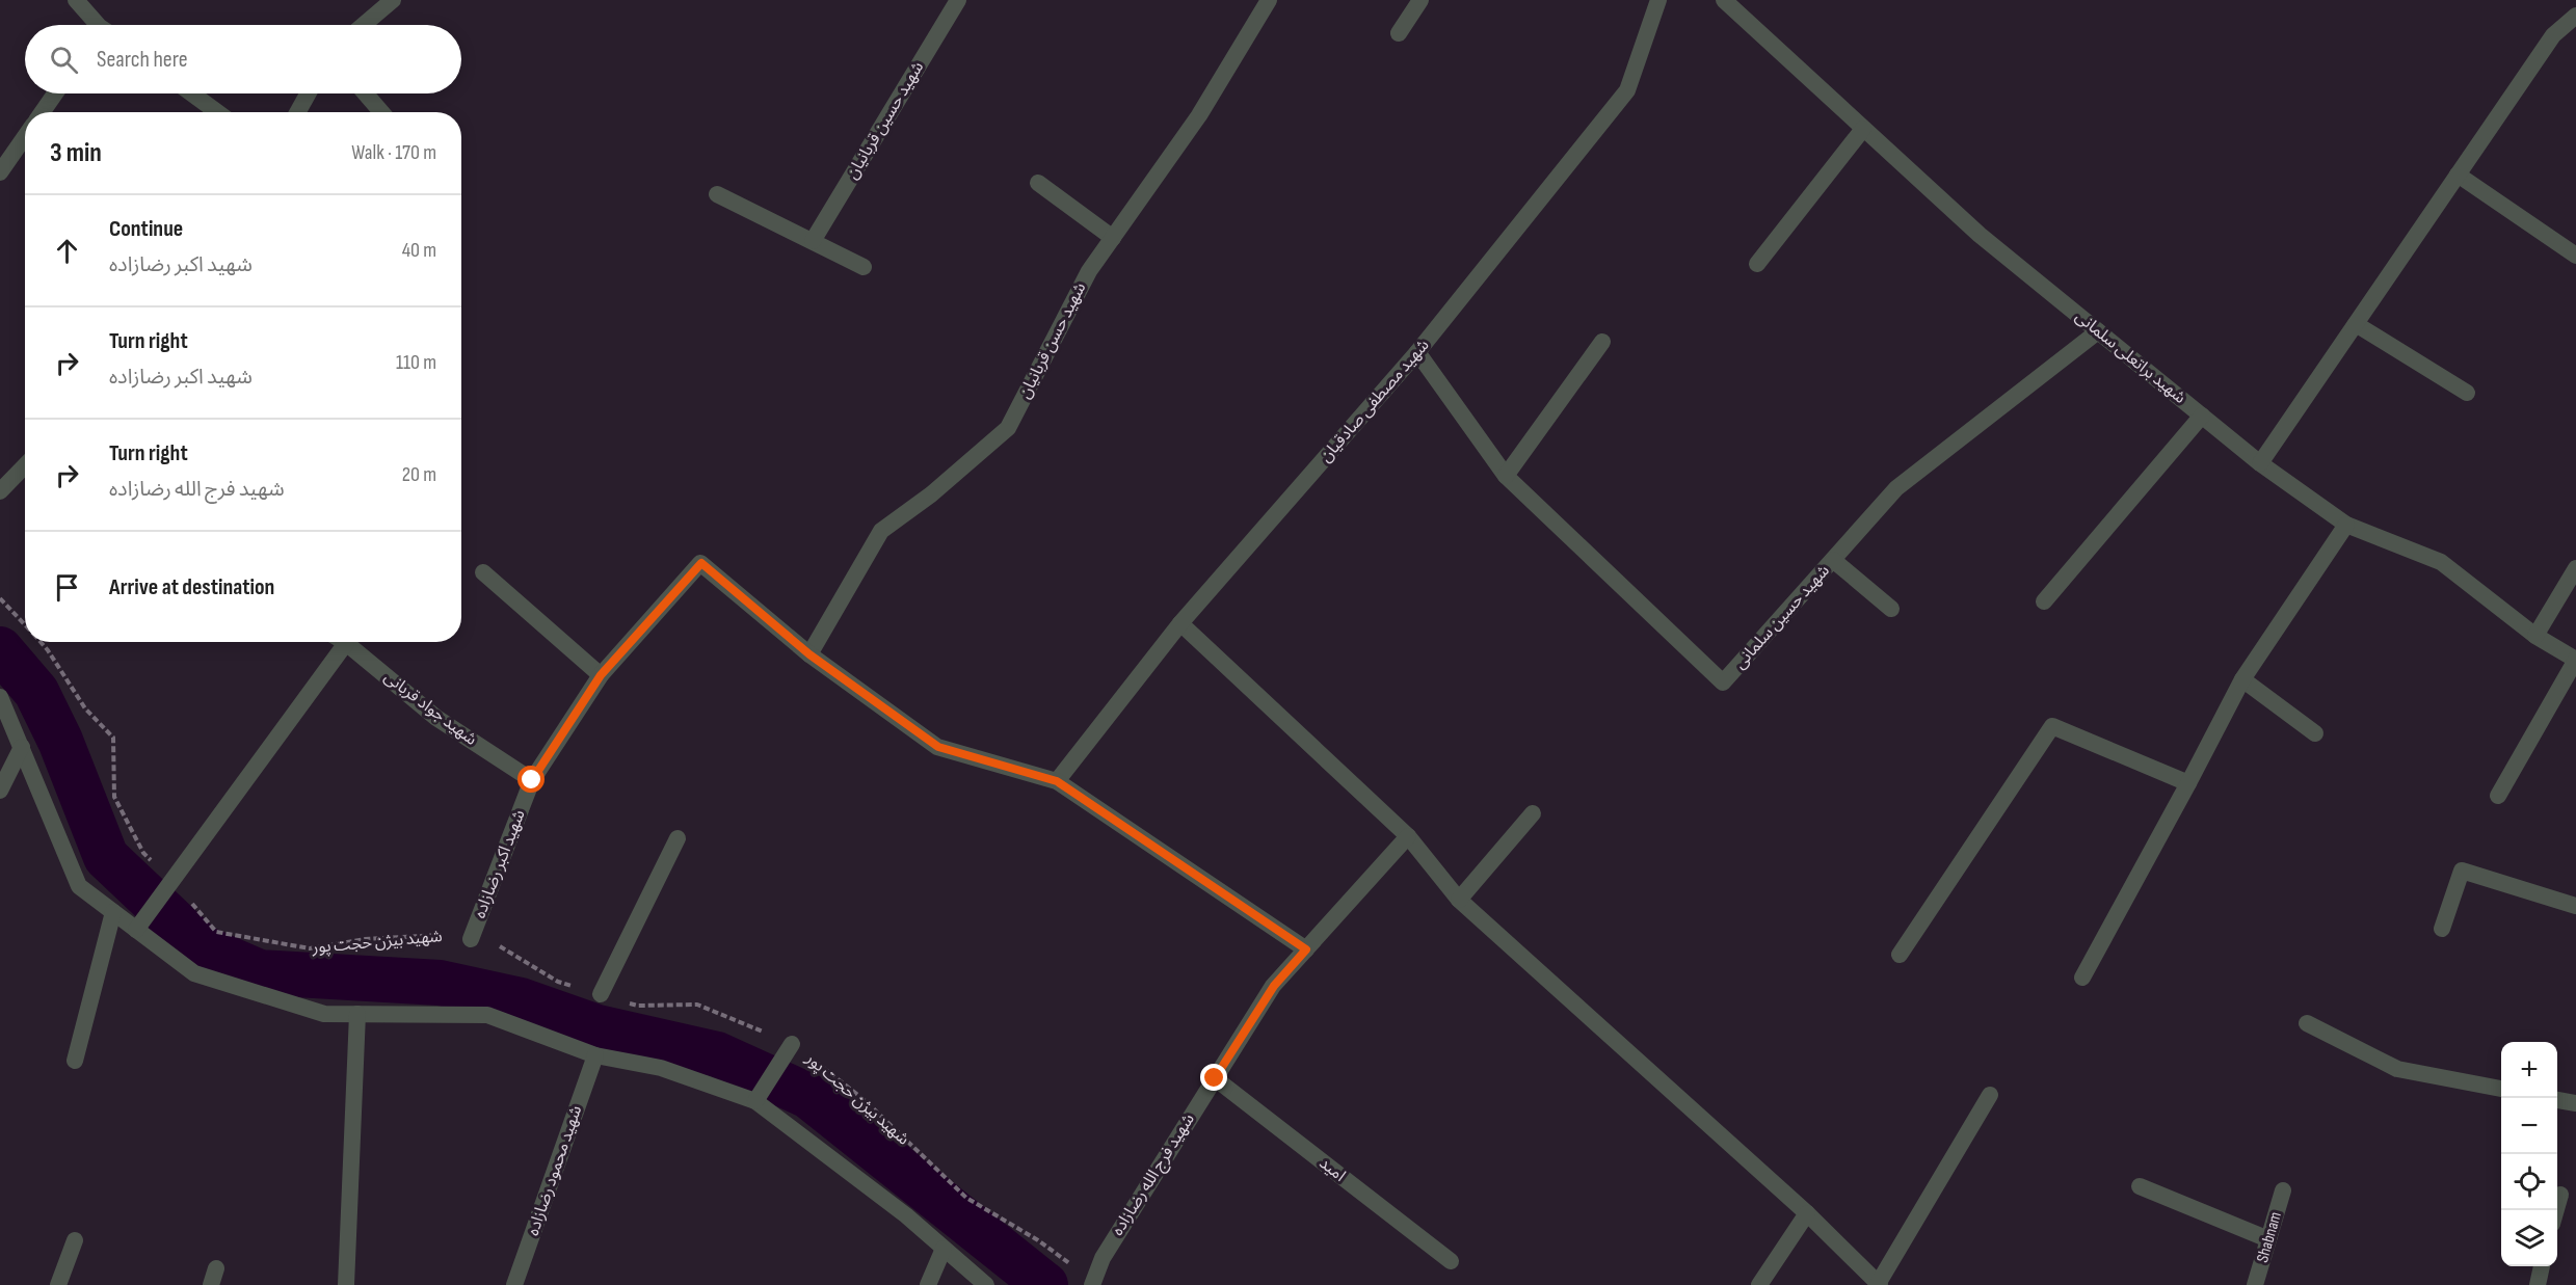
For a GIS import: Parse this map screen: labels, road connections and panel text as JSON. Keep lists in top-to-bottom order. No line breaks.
{"streets":{"street":["شهید حسین قربانیان","شهید حسن قربانیان","شهید براتعلی سلمانی","شهید مصطفی صادقیان","شهید حسین سلمانی","شهید جواد قربانی","شهید اکبر رضازاده","امید","شهید محمود رضازاده","شهید فرج الله رضازاده","Shabnam"],"path":["شهید بیژن حجت پور"]},"crossings":[["شهید حسن قربانیان","شهید اکبر رضازاده"],["شهید براتعلی سلمانی","شهید حسین سلمانی"],["شهید مصطفی صادقیان","شهید حسین سلمانی"],["شهید مصطفی صادقیان","شهید اکبر رضازاده"],["شهید جواد قربانی","شهید اکبر رضازاده"],["شهید اکبر رضازاده","شهید بیژن حجت پور"],["شهید اکبر رضازاده","شهید فرج الله رضازاده"],["شهید بیژن حجت پور","شهید فرج الله رضازاده"],["امید","شهید فرج الله رضازاده"]],"page":{"search":"Search here","heading":["3 min","Walk · 170 m"],"list":[["Continue","شهید اکبر رضازاده","40 m"],["Turn right","شهید اکبر رضازاده","110 m"],["Turn right","شهید فرج الله رضازاده","20 m"],"Arrive at destination"],"map_buttons":["+","−"]}}
